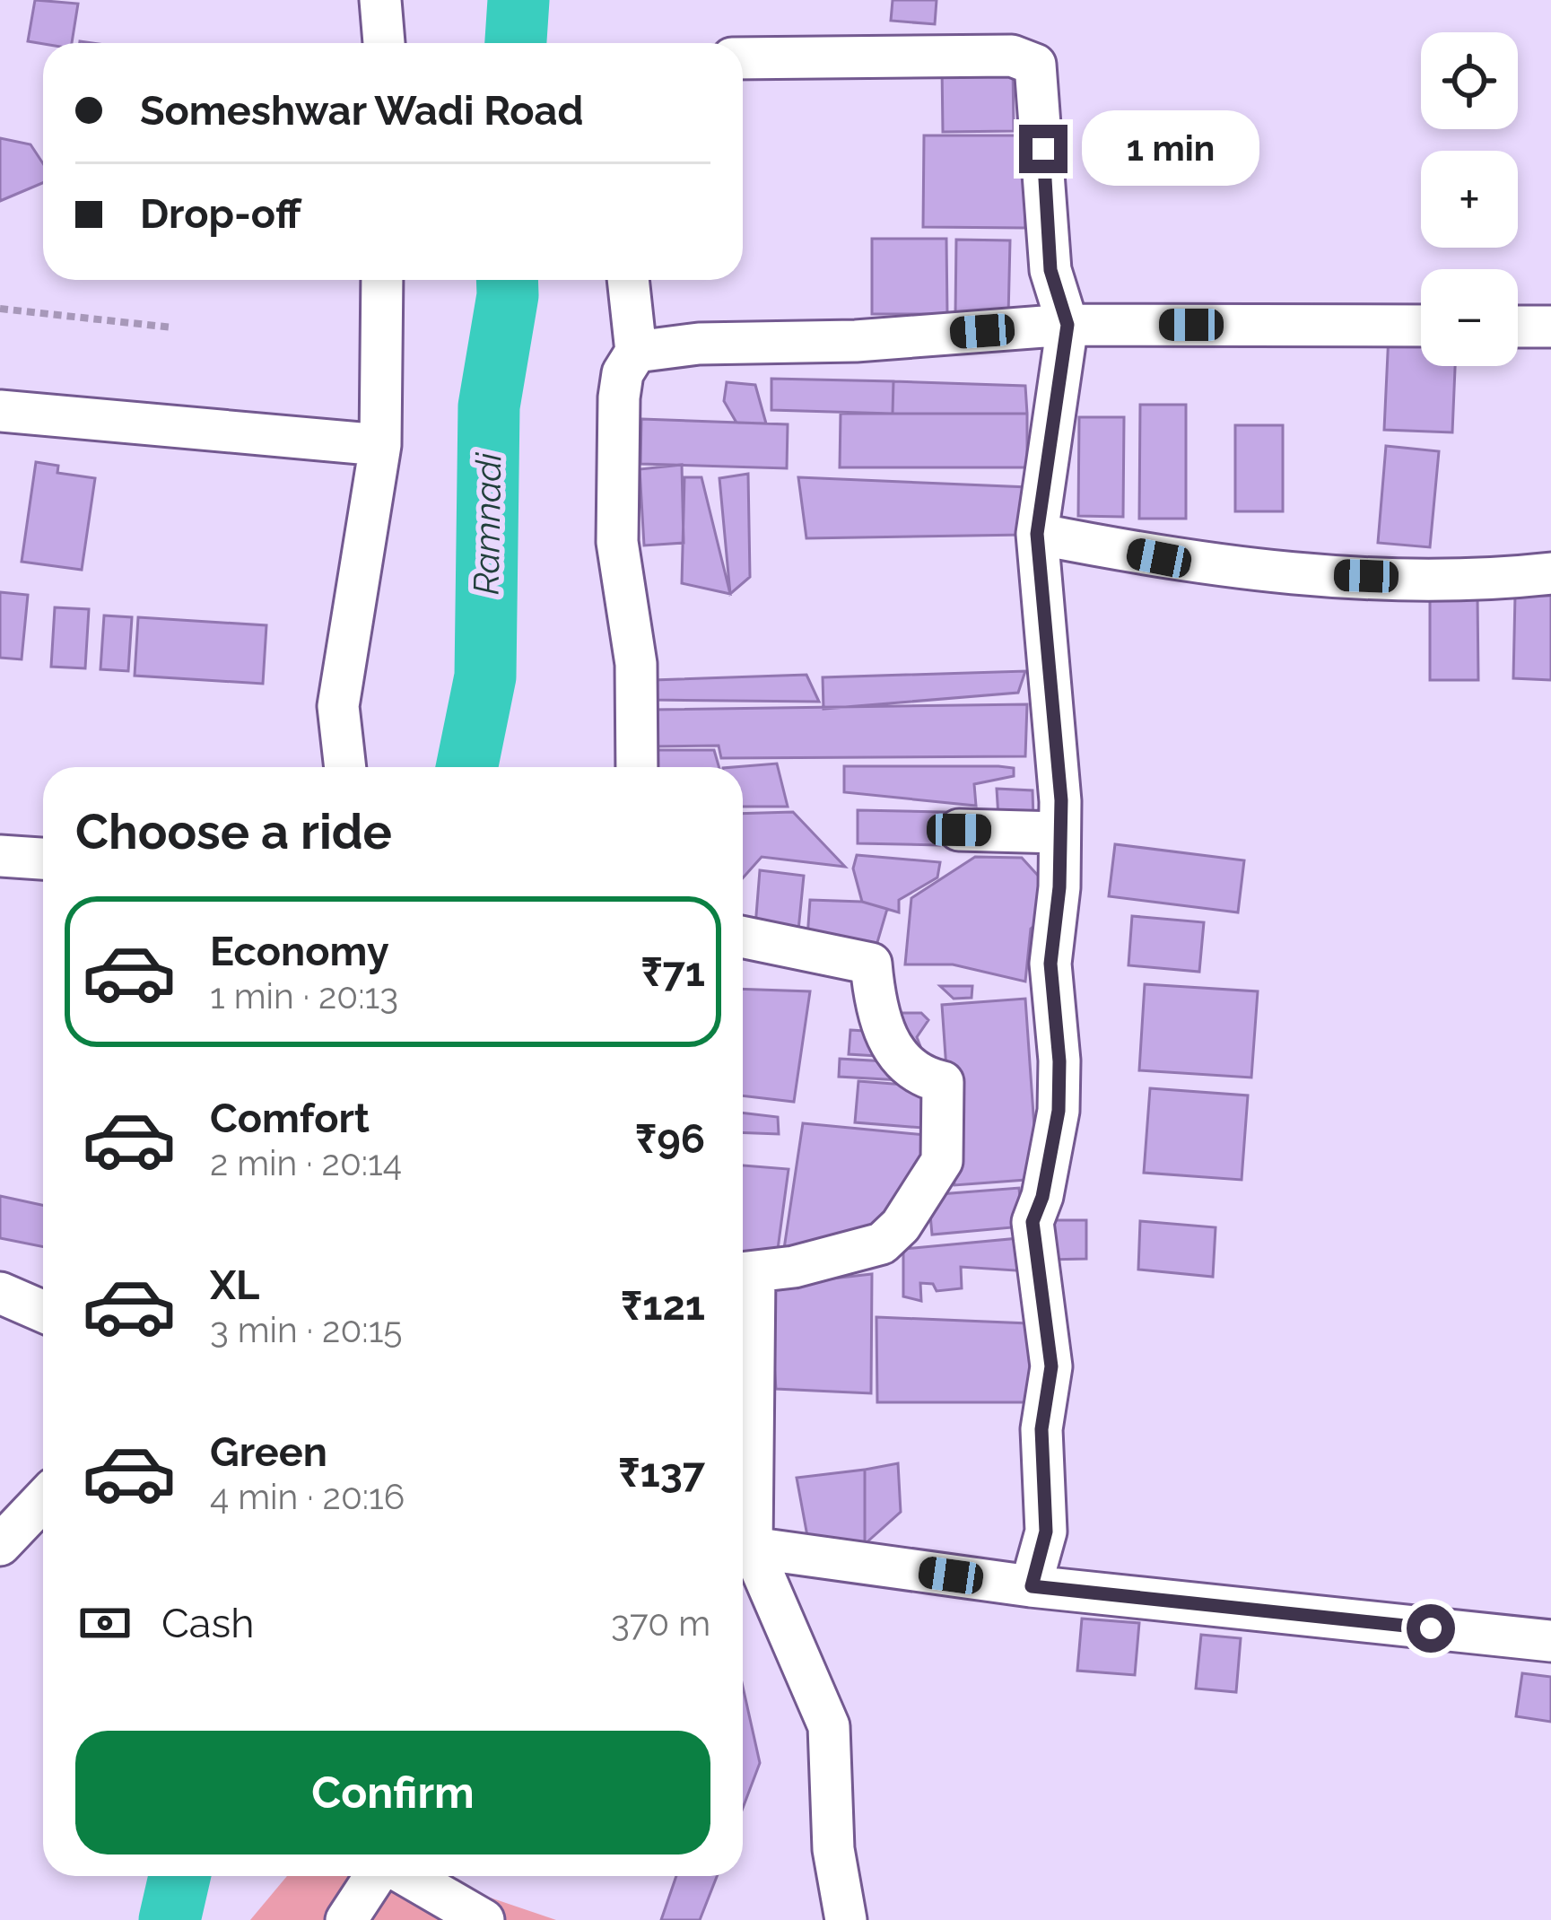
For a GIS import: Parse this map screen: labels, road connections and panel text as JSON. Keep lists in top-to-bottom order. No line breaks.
{"water":["Ramnadi"],"page":{"map_buttons":["+","−"],"banner":["Someshwar Wadi Road","Drop-off"],"bubble":"1 min","heading":"Choose a ride","list":[{"name":"Economy","note":"1 min · 20:13","value":"₹71"},{"name":"Comfort","note":"2 min · 20:14","value":"₹96"},{"name":"XL","note":"3 min · 20:15","value":"₹121"},{"name":"Green","note":"4 min · 20:16","value":"₹137"}],"pay":["Cash","370 m"],"buttons":"Confirm"}}
